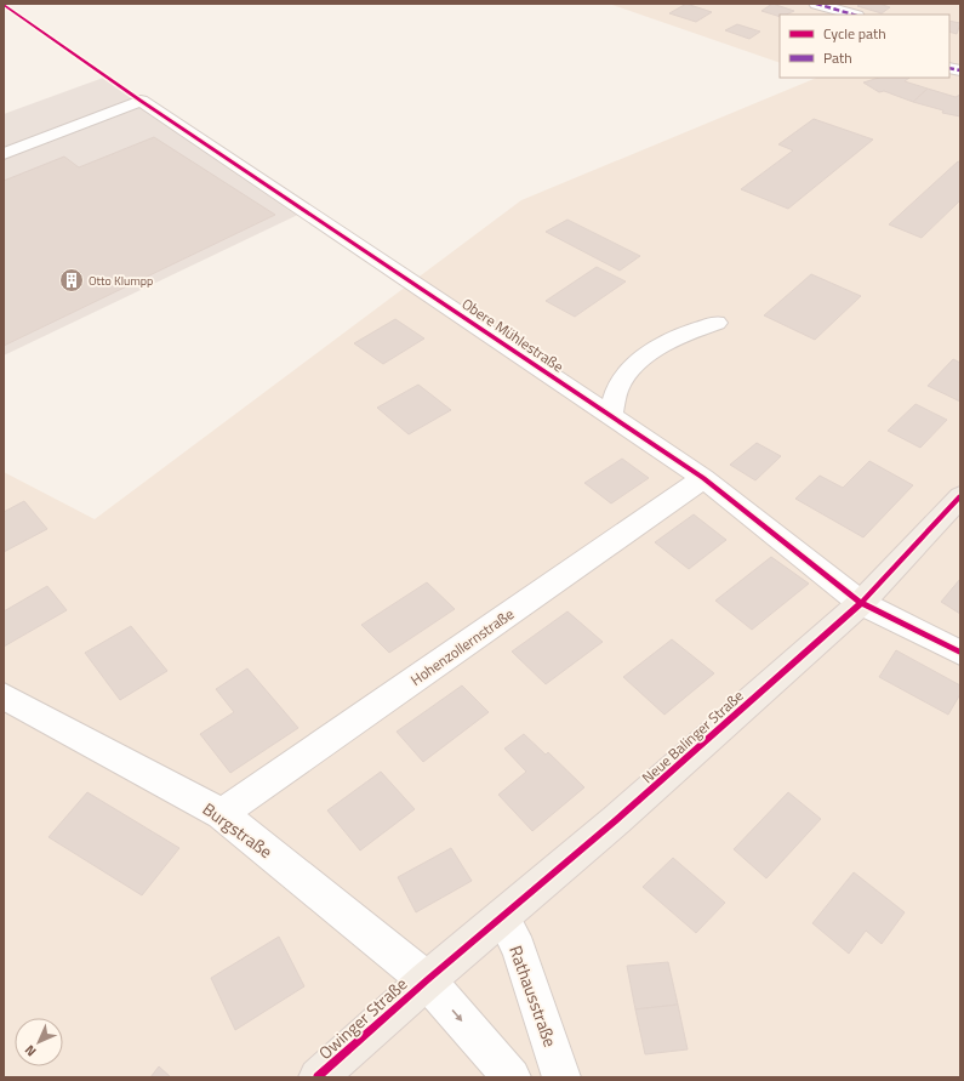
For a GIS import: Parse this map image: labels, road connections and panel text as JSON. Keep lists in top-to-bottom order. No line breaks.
{"streets":{"main road":["Neue Balinger Straße","Owinger Straße"],"street":["Obere Mühlestraße","Hohenzollernstraße","Burgstraße","Rathausstraße"]},"crossings":[["Obere Mühlestraße","Hohenzollernstraße"],["Obere Mühlestraße","Neue Balinger Straße"],["Hohenzollernstraße","Burgstraße"],["Neue Balinger Straße","Burgstraße"],["Neue Balinger Straße","Rathausstraße"],["Neue Balinger Straße","Owinger Straße"],["Burgstraße","Owinger Straße"]],"places":{"building":["Otto Klumpp"]},"legend":["Cycle path","Path"],"north":"bottom left"}
